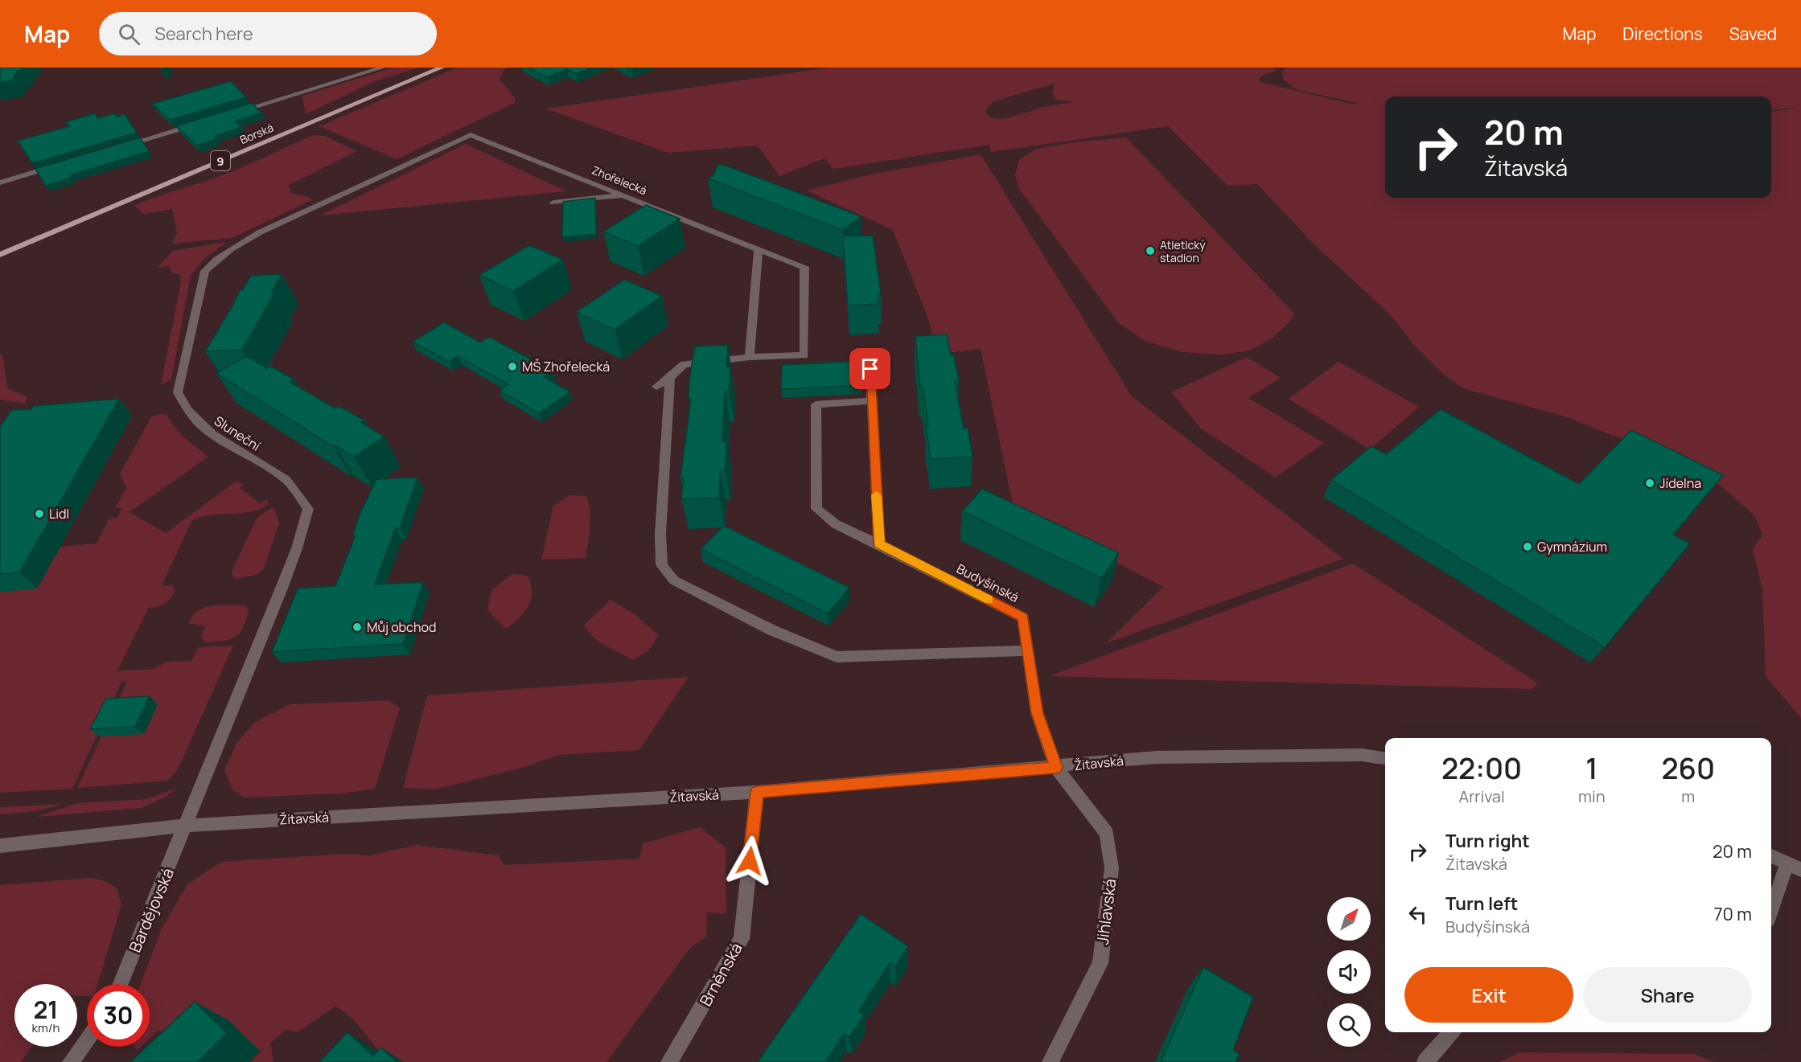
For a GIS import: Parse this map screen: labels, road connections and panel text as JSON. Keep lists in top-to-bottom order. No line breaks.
{"streets":{"main road":["Borská","9"],"street":["Zhořelecká","Sluneční","Budyšínská","Žitavská","Bardějovská","Jihlavská","Brněnská"]},"crossings":[["Zhořelecká","Sluneční"],["Sluneční","Žitavská"],["Sluneční","Bardějovská"],["Budyšínská","Žitavská"],["Budyšínská","Jihlavská"],["Žitavská","Bardějovská"],["Žitavská","Jihlavská"],["Žitavská","Brněnská"]],"places":["Atletický stadion","MŠ Zhořelecká","Jídelna","Lidl","Gymnázium","Můj obchod"],"north":"top right","page":{"header":"Map","search":"Search here","nav":["Map","Directions","Saved"],"turn":["20 m","Žitavská"],"eta":["22:00","Arrival","1","min","260","m"],"list":[{"name":"Turn right","note":"Žitavská","value":"20 m"},{"name":"Turn left","note":"Budyšínská","value":"70 m"}],"buttons":["Exit","Share"],"speed":"21 km/h","limit":"30"}}
